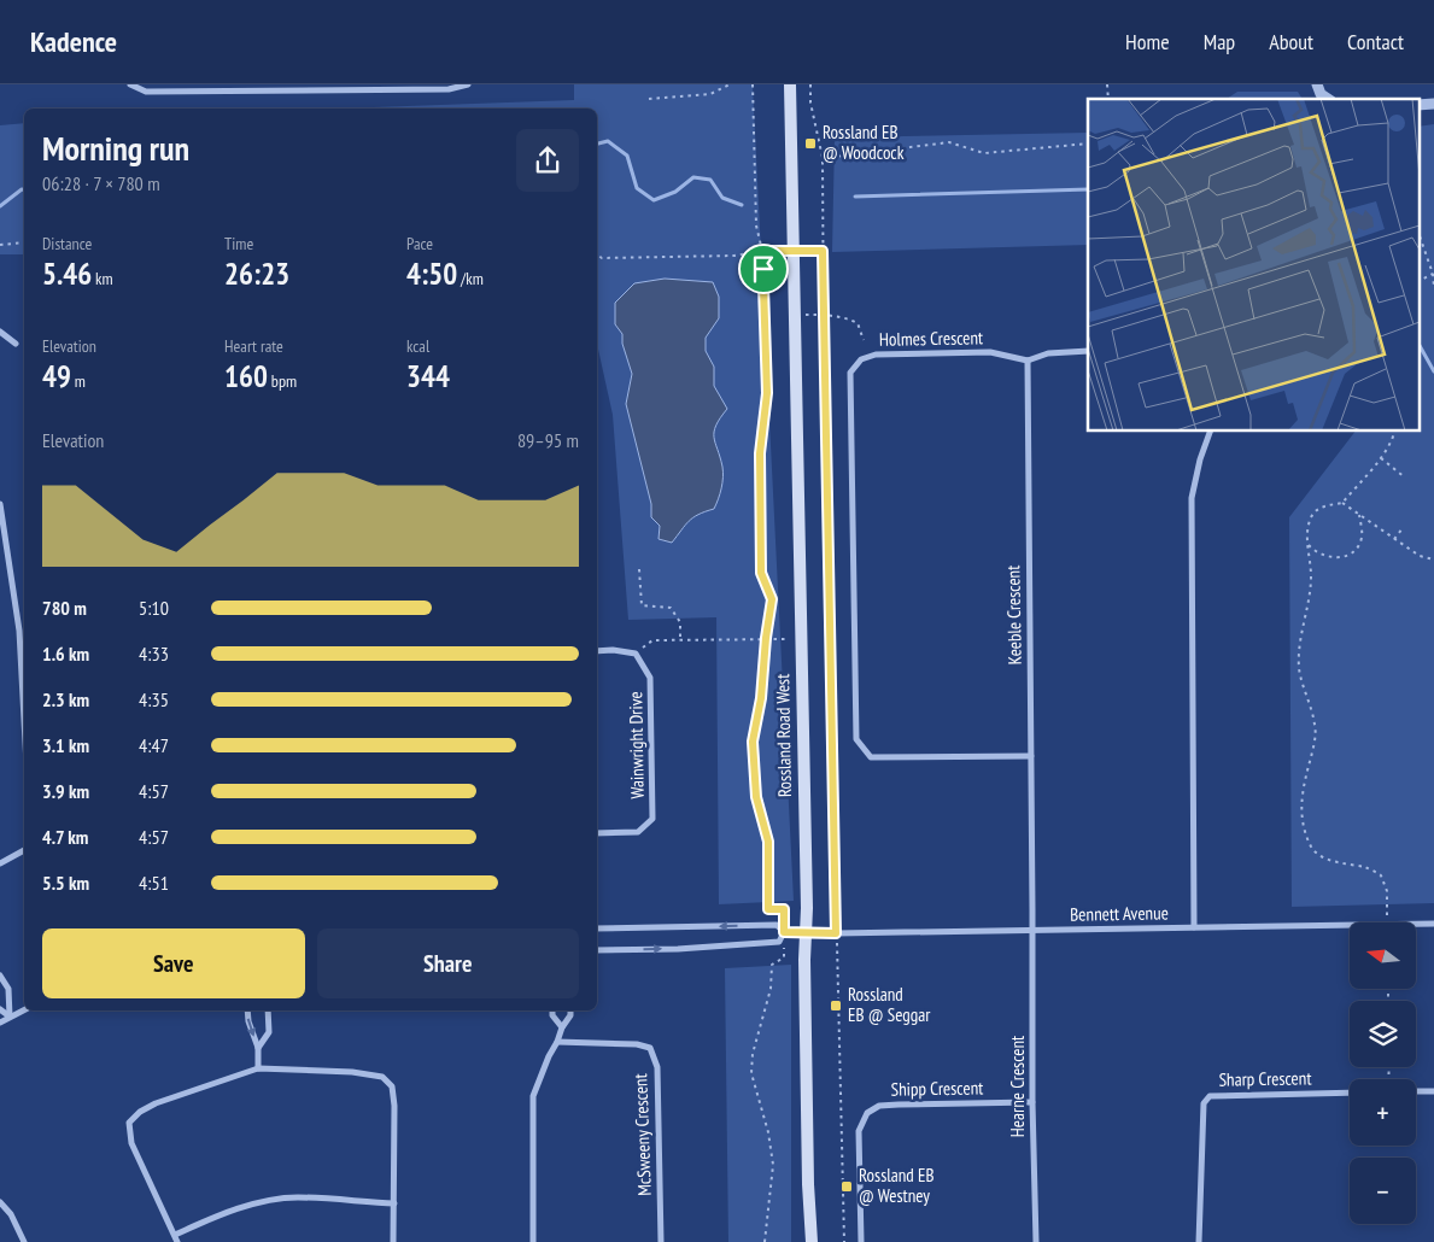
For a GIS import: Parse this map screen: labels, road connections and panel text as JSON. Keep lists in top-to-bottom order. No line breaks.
{"streets":{"main road":["Rossland Road West"],"street":["Holmes Crescent","Keeble Crescent","Wainwright Drive","Bennett Avenue","Sharp Crescent","Hearne Crescent","Shipp Crescent","McSweeny Crescent"]},"crossings":[["Holmes Crescent","Keeble Crescent"],["Keeble Crescent","Bennett Avenue"],["Keeble Crescent","Hearne Crescent"],["Rossland Road West","Bennett Avenue"],["Bennett Avenue","Hearne Crescent"],["Hearne Crescent","Shipp Crescent"]],"places":{"transit":["Rossland EB @ Woodcock","Rossland EB @ Seggar","Rossland EB @ Westney"]},"north":"left","page":{"header":"Kadence","nav":["Home","Map","About","Contact"],"heading":["Morning run","06:28 · 7 × 780 m"],"stats":[["Distance","5.46 km"],["Time","26:23"],["Pace","4:50 /km"],["Elevation","49 m"],["Heart rate","160 bpm"],["kcal","344"]],"chart":["Elevation","89–95 m"],"list":[{"name":"780 m","note":"5:10"},{"name":"1.6 km","note":"4:33"},{"name":"2.3 km","note":"4:35"},{"name":"3.1 km","note":"4:47"},{"name":"3.9 km","note":"4:57"},{"name":"4.7 km","note":"4:57"},{"name":"5.5 km","note":"4:51"}],"buttons":["Save","Share"],"map_buttons":["+","−"]}}
